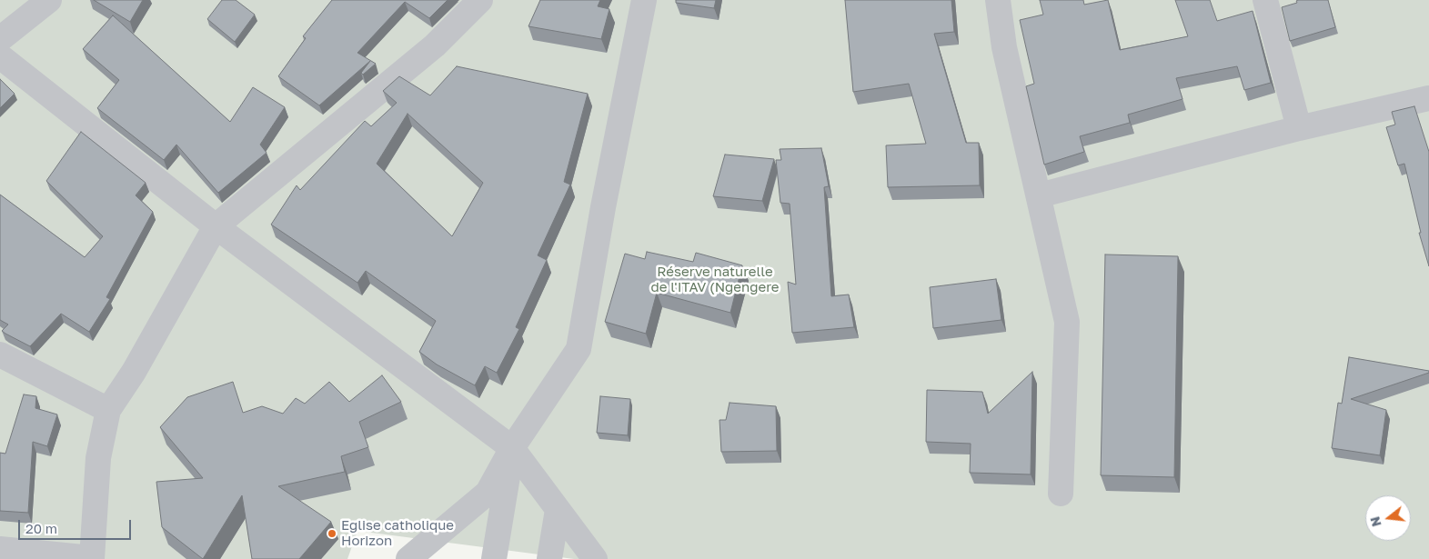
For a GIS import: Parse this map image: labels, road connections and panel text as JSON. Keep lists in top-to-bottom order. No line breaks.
{"parks":["Réserve naturelle de l'ITAV (Ngengere"],"places":["Eglise catholique Horizon"],"scale_bar":"20 m","north":"left"}
